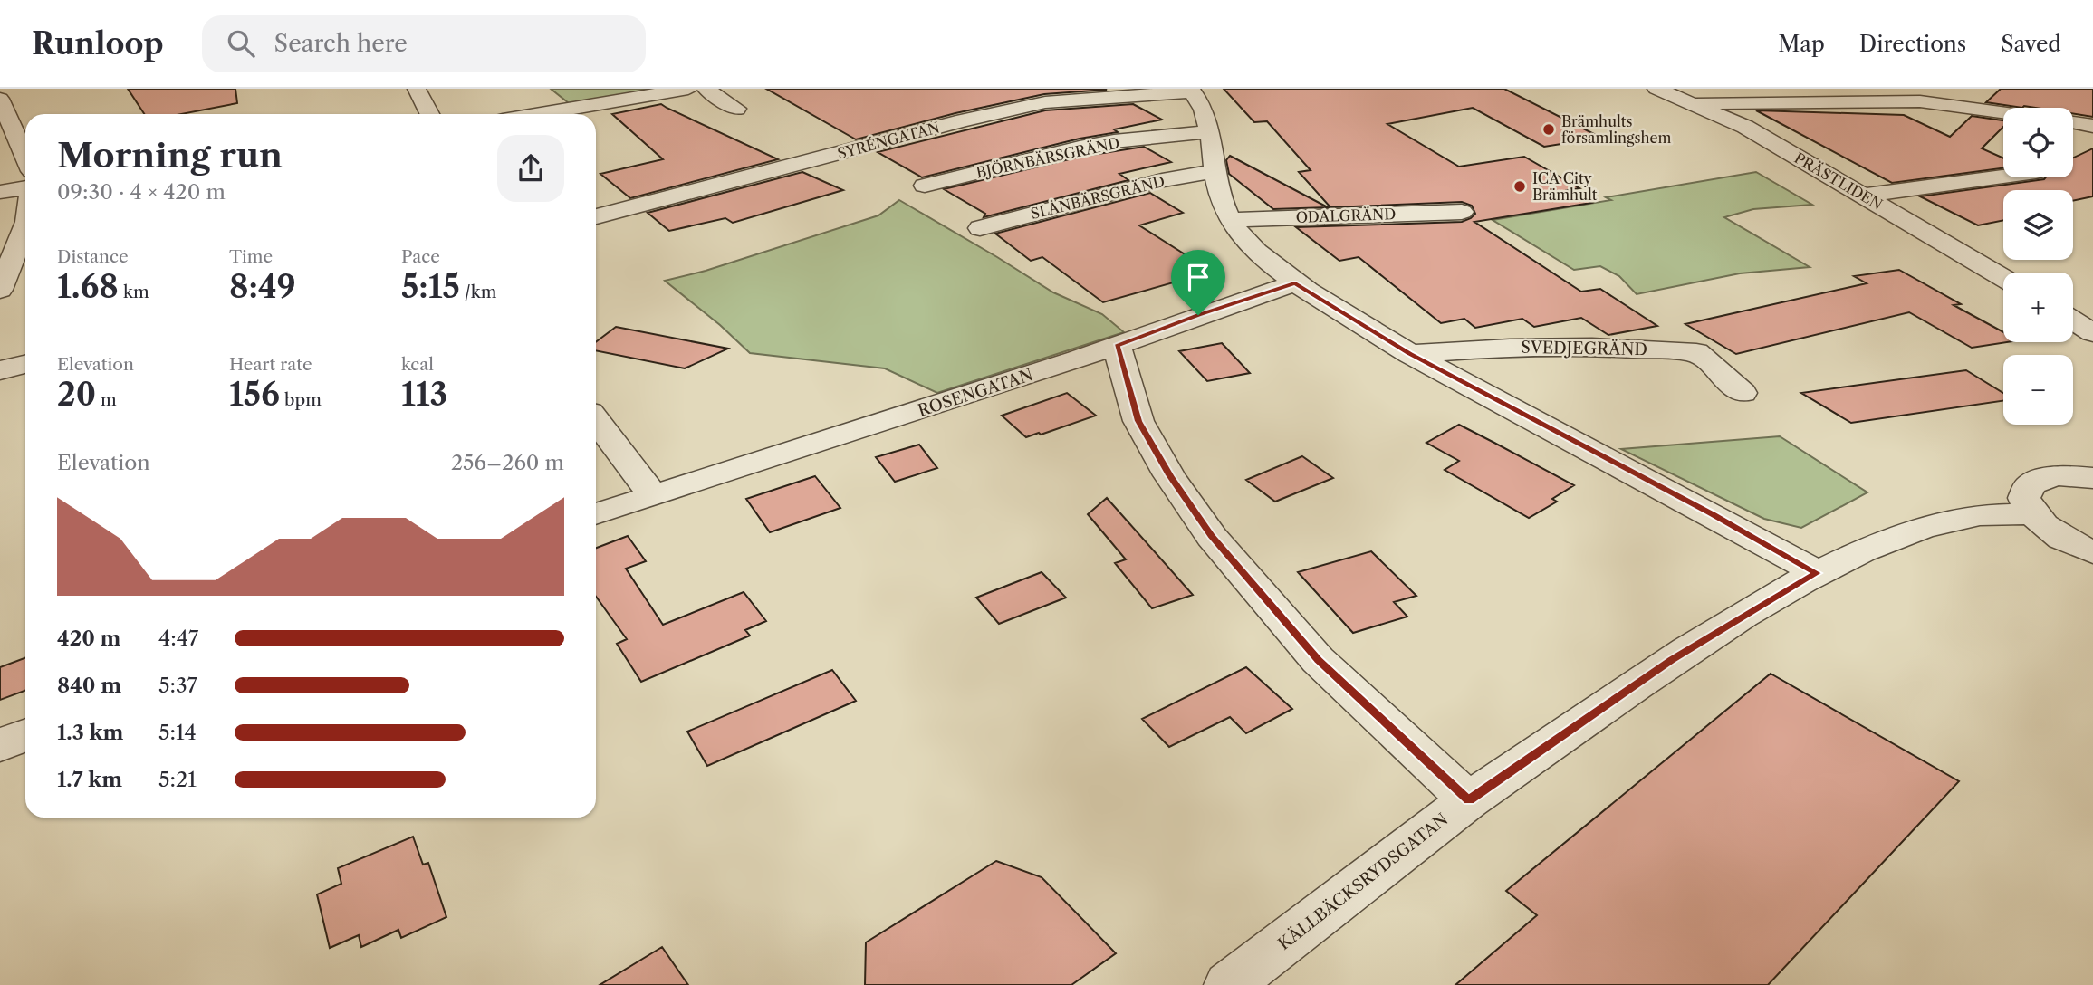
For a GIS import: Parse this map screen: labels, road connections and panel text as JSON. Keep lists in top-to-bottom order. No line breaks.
{"streets":{"street":["SYRÉNGATAN","BJÖRNBÄRSGRÄND","PRÄSTLIDEN","SLÅNBÄRSGRÄND","ODALGRÄND","SVEDJEGRÄND","ROSENGATAN","KÄLLBÄCKSRYDSGATAN"]},"places":["Brämhults församlingshem","ICA City Brämhult"],"page":{"header":"Runloop","search":"Search here","nav":["Map","Directions","Saved"],"map_buttons":["+","−"],"heading":["Morning run","09:30 · 4 × 420 m"],"stats":[["Distance","1.68 km"],["Time","8:49"],["Pace","5:15 /km"],["Elevation","20 m"],["Heart rate","156 bpm"],["kcal","113"]],"chart":["Elevation","256–260 m"],"list":[{"name":"420 m","note":"4:47"},{"name":"840 m","note":"5:37"},{"name":"1.3 km","note":"5:14"},{"name":"1.7 km","note":"5:21"}]}}
